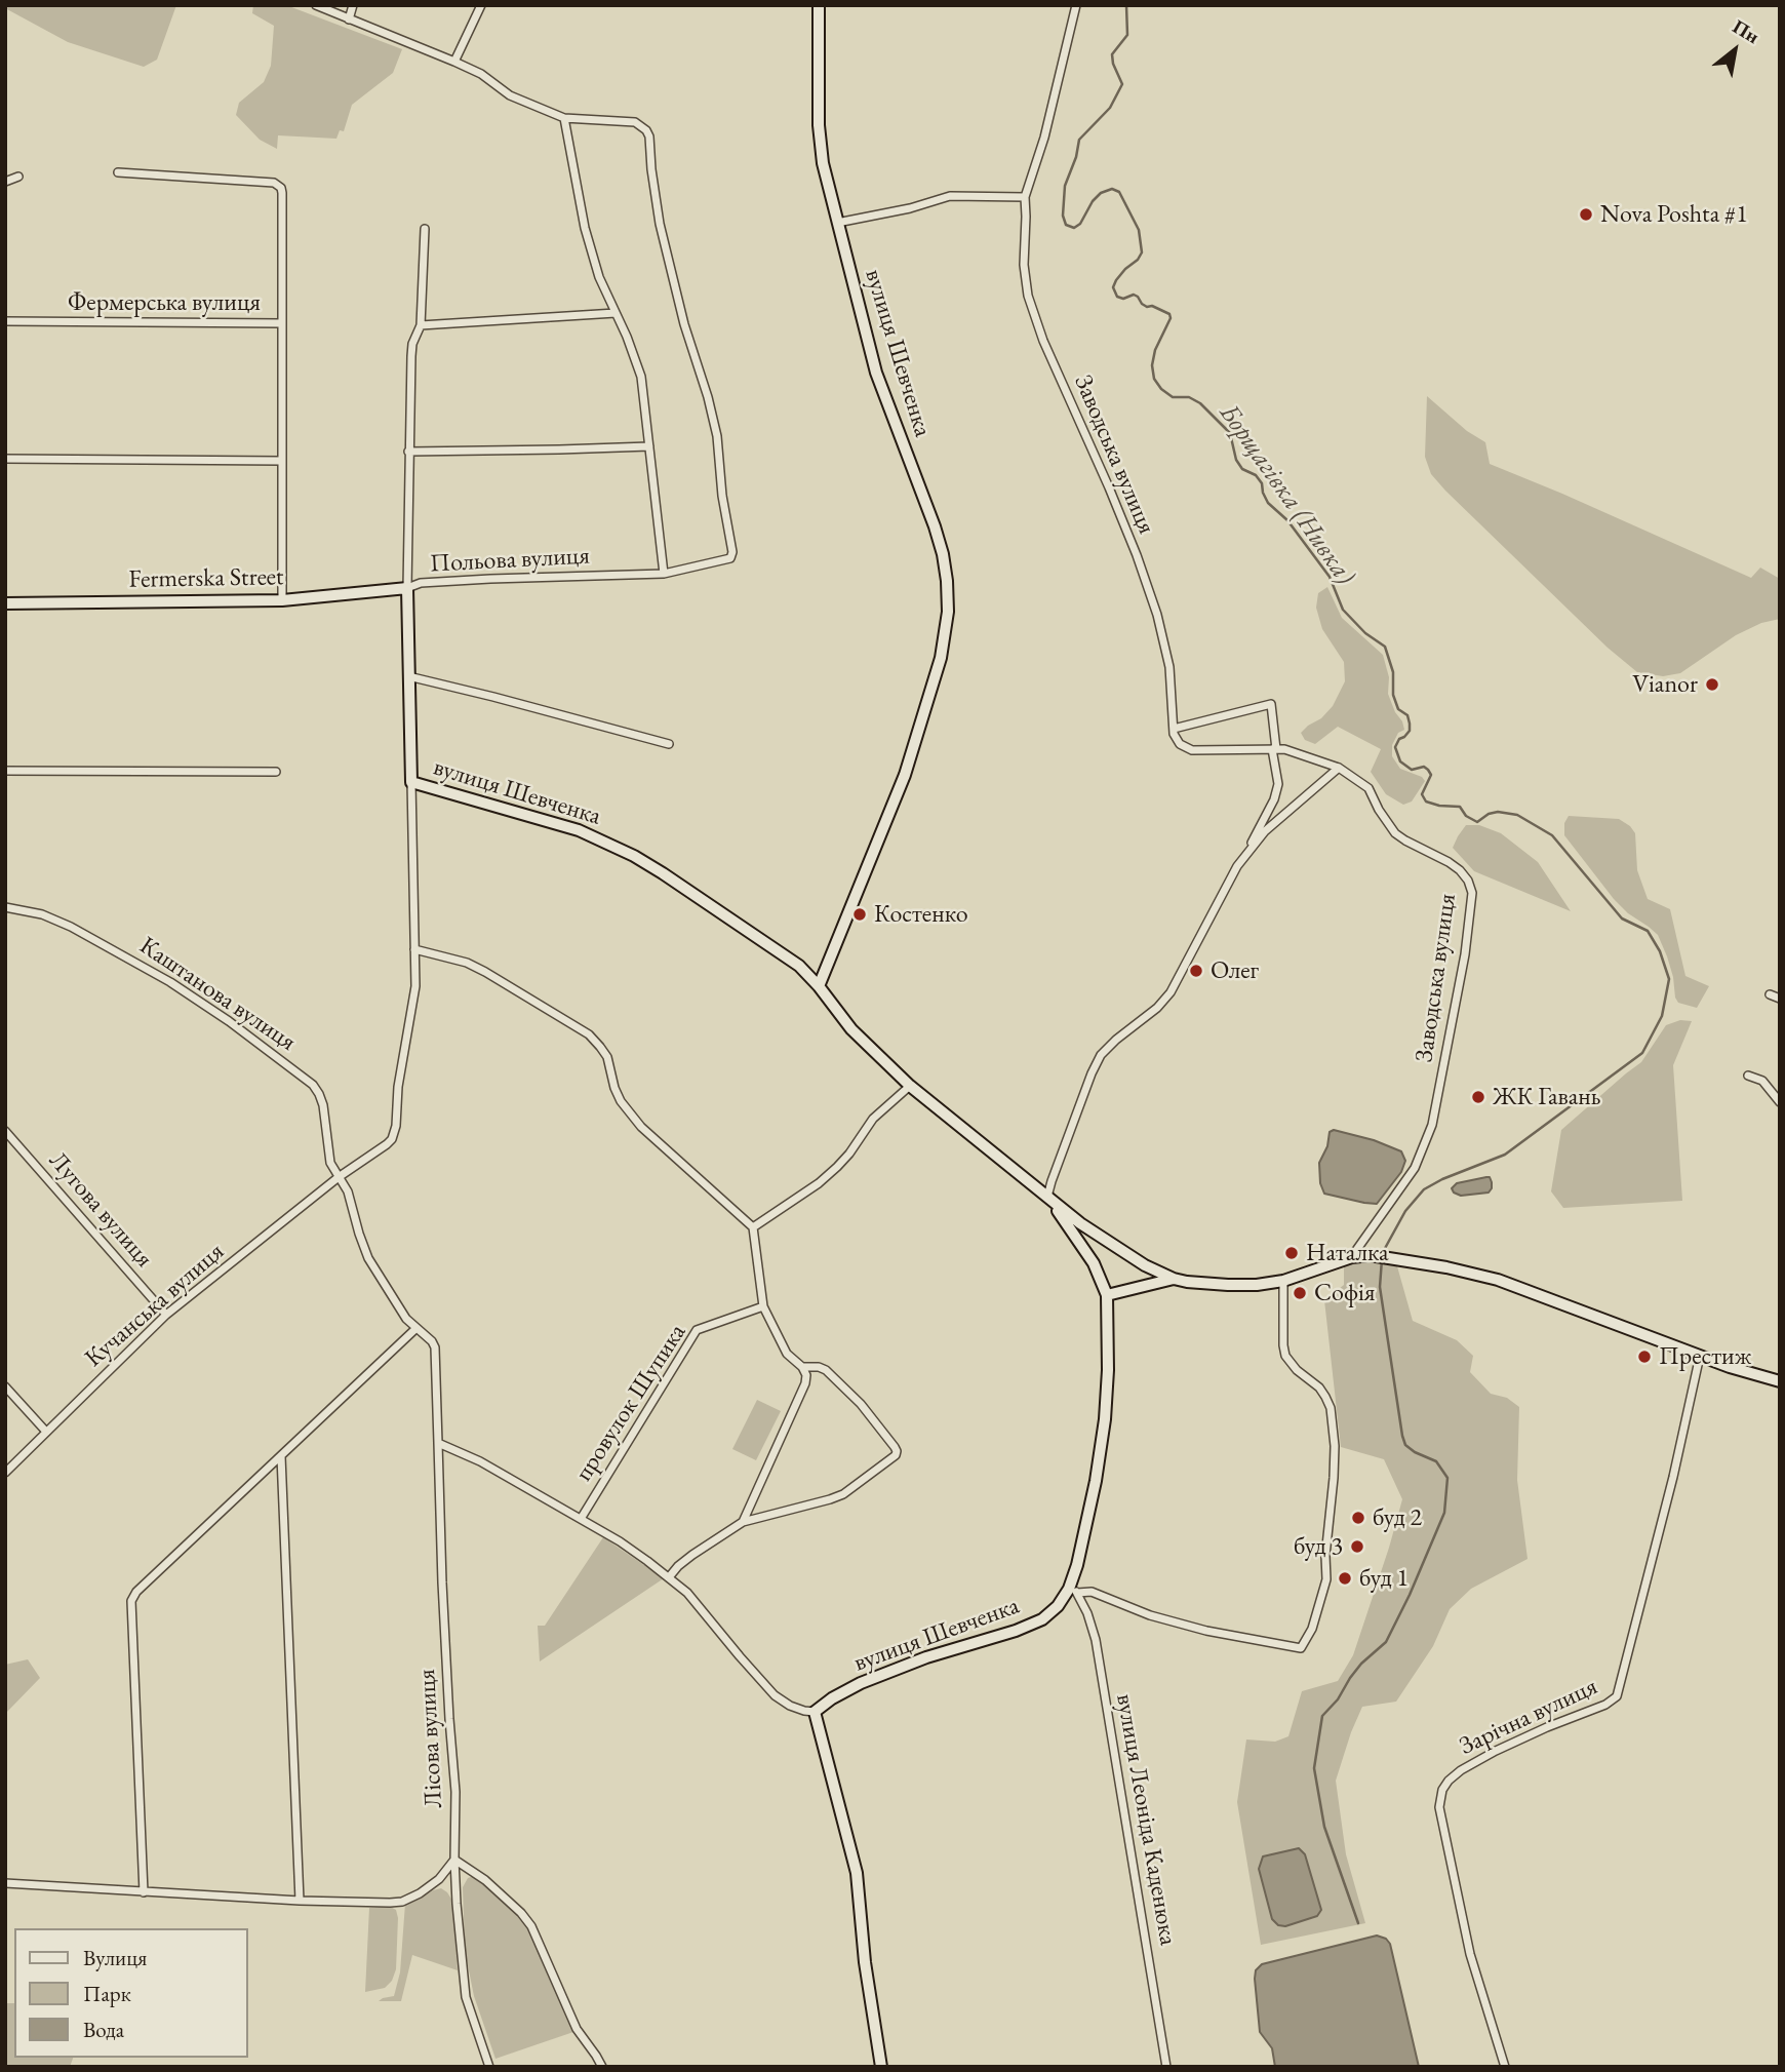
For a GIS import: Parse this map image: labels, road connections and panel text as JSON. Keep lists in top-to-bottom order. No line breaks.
{"streets":{"main road":["вулиця Шевченка","Fermerska Street"],"street":["Фермерська вулиця","Заводська вулиця","Польова вулиця","Каштанова вулиця","Лугова вулиця","Кучанська вулиця","провулок Шупика","Зарічна вулиця","Лісова вулиця","вулиця Леоніда Каденюка"]},"crossings":[["вулиця Шевченка","Заводська вулиця"],["вулиця Шевченка","Каштанова вулиця"],["вулиця Шевченка","Кучанська вулиця"],["вулиця Шевченка","Зарічна вулиця"],["вулиця Шевченка","вулиця Леоніда Каденюка"],["Польова вулиця","Fermerska Street"],["Каштанова вулиця","Кучанська вулиця"],["Каштанова вулиця","Лісова вулиця"],["Лугова вулиця","Кучанська вулиця"]],"water":["Борщагівка (Нивка)"],"places":["Nova Poshta #1","Vianor","Костенко","Олег","ЖК Гавань","Наталка","Софія","Престиж","буд 2","буд 3","буд 1"],"legend":["Вулиця","Парк","Вода"],"north":"top right"}
